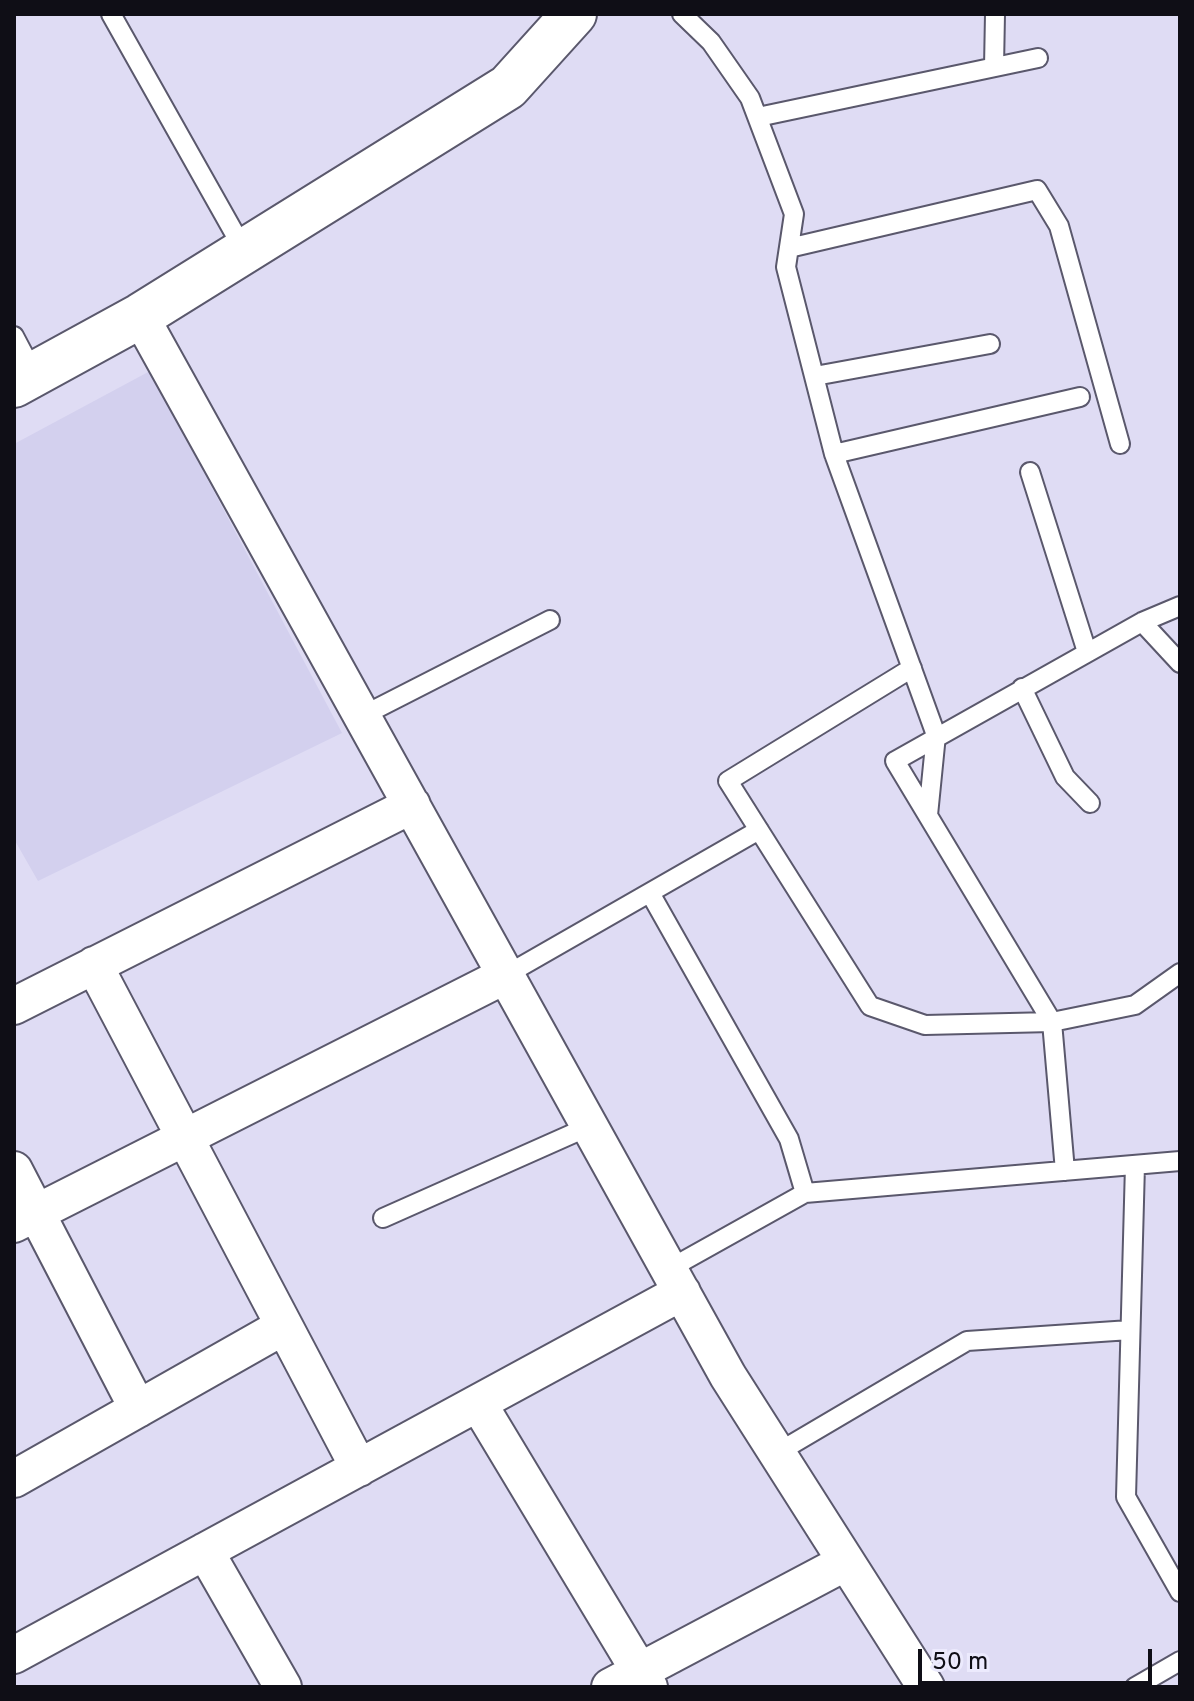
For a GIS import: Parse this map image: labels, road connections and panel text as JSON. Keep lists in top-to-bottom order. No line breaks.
{"scale_bar":"50 m"}
